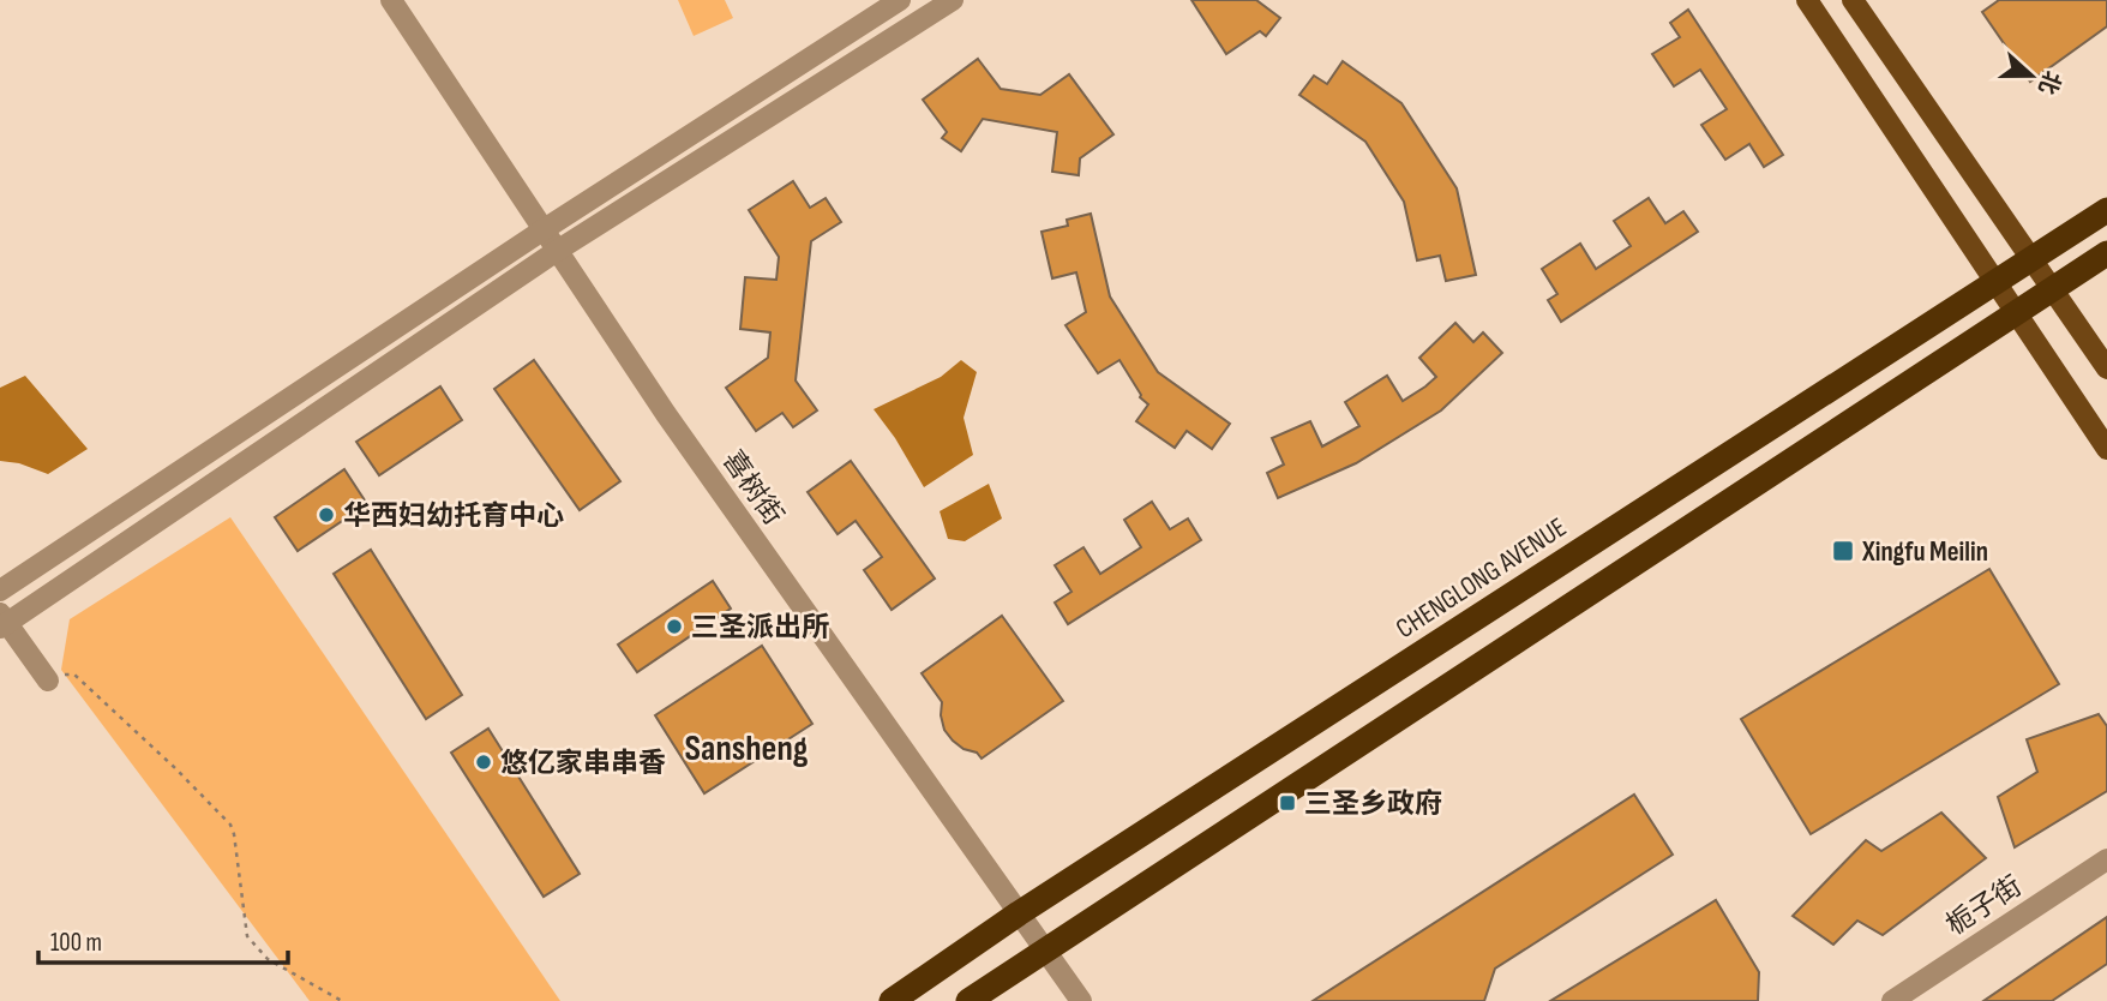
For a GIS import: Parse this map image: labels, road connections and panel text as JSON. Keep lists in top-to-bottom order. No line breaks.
{"streets":{"highway":["CHENGLONG AVENUE"],"street":["喜树街","栀子街"]},"crossings":[["喜树街","CHENGLONG AVENUE"]],"districts":["Sansheng"],"places":{"other":["华西妇幼托育中心","三圣派出所","悠亿家串串香"],"transit":["Xingfu Meilin","三圣乡政府"]},"scale_bar":"100 m","north":"right"}
